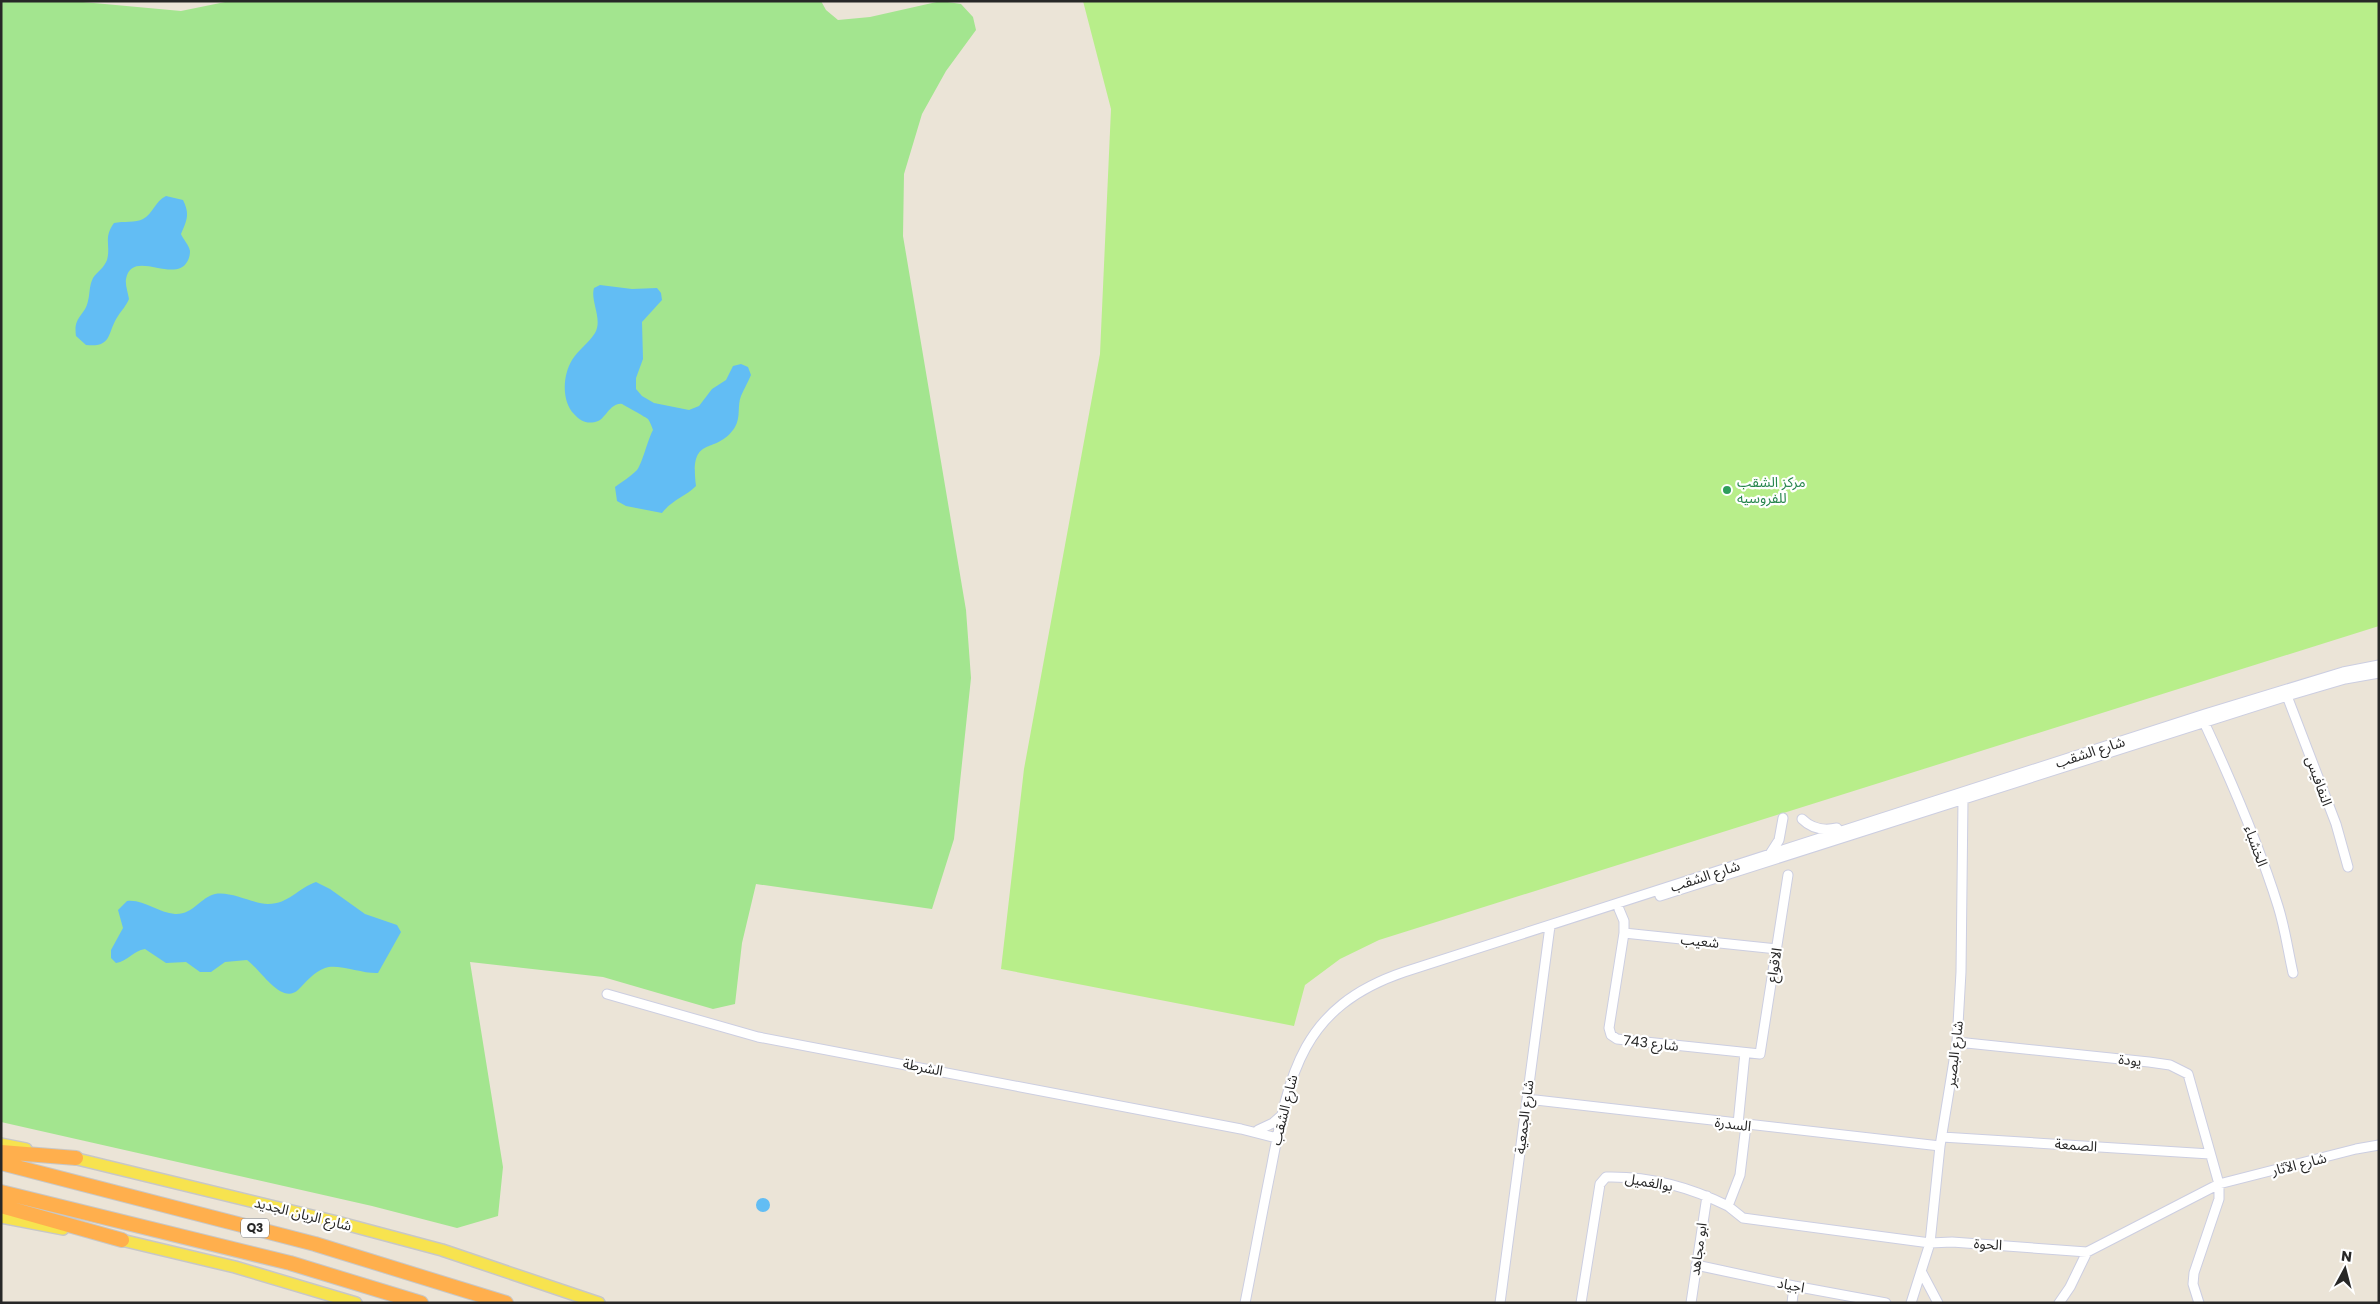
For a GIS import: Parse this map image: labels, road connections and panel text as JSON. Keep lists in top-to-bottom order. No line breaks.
{"streets":{"highway":["شارع الريان الجديد","Q3"],"street":["شارع الشقب","النفافيس","الخشباء","شعيب","الاقواع","شارع 743","شارع البصير","يودة","الشرطة","شارع الجمعية","السدرة","الصمعة","شارع الآثار","بوالغميل","الحوة","ابو مجاهد","اجياد"]},"crossings":[["شارع الشقب","النفافيس"],["شارع الشقب","الخشباء"],["شارع الشقب","شارع 743"],["شارع الشقب","شارع البصير"],["شارع الشقب","الشرطة"],["شارع الشقب","شارع الجمعية"],["شعيب","الاقواع"],["شعيب","شارع 743"],["الاقواع","شارع 743"],["شارع البصير","يودة"],["شارع البصير","السدرة"],["شارع البصير","الصمعة"],["شارع البصير","الحوة"],["يودة","الصمعة"],["يودة","شارع الآثار"],["شارع الجمعية","السدرة"],["بوالغميل","الحوة"],["بوالغميل","ابو مجاهد"],["ابو مجاهد","اجياد"]],"places":["مركز الشقب للفروسيه"],"north":"top"}
